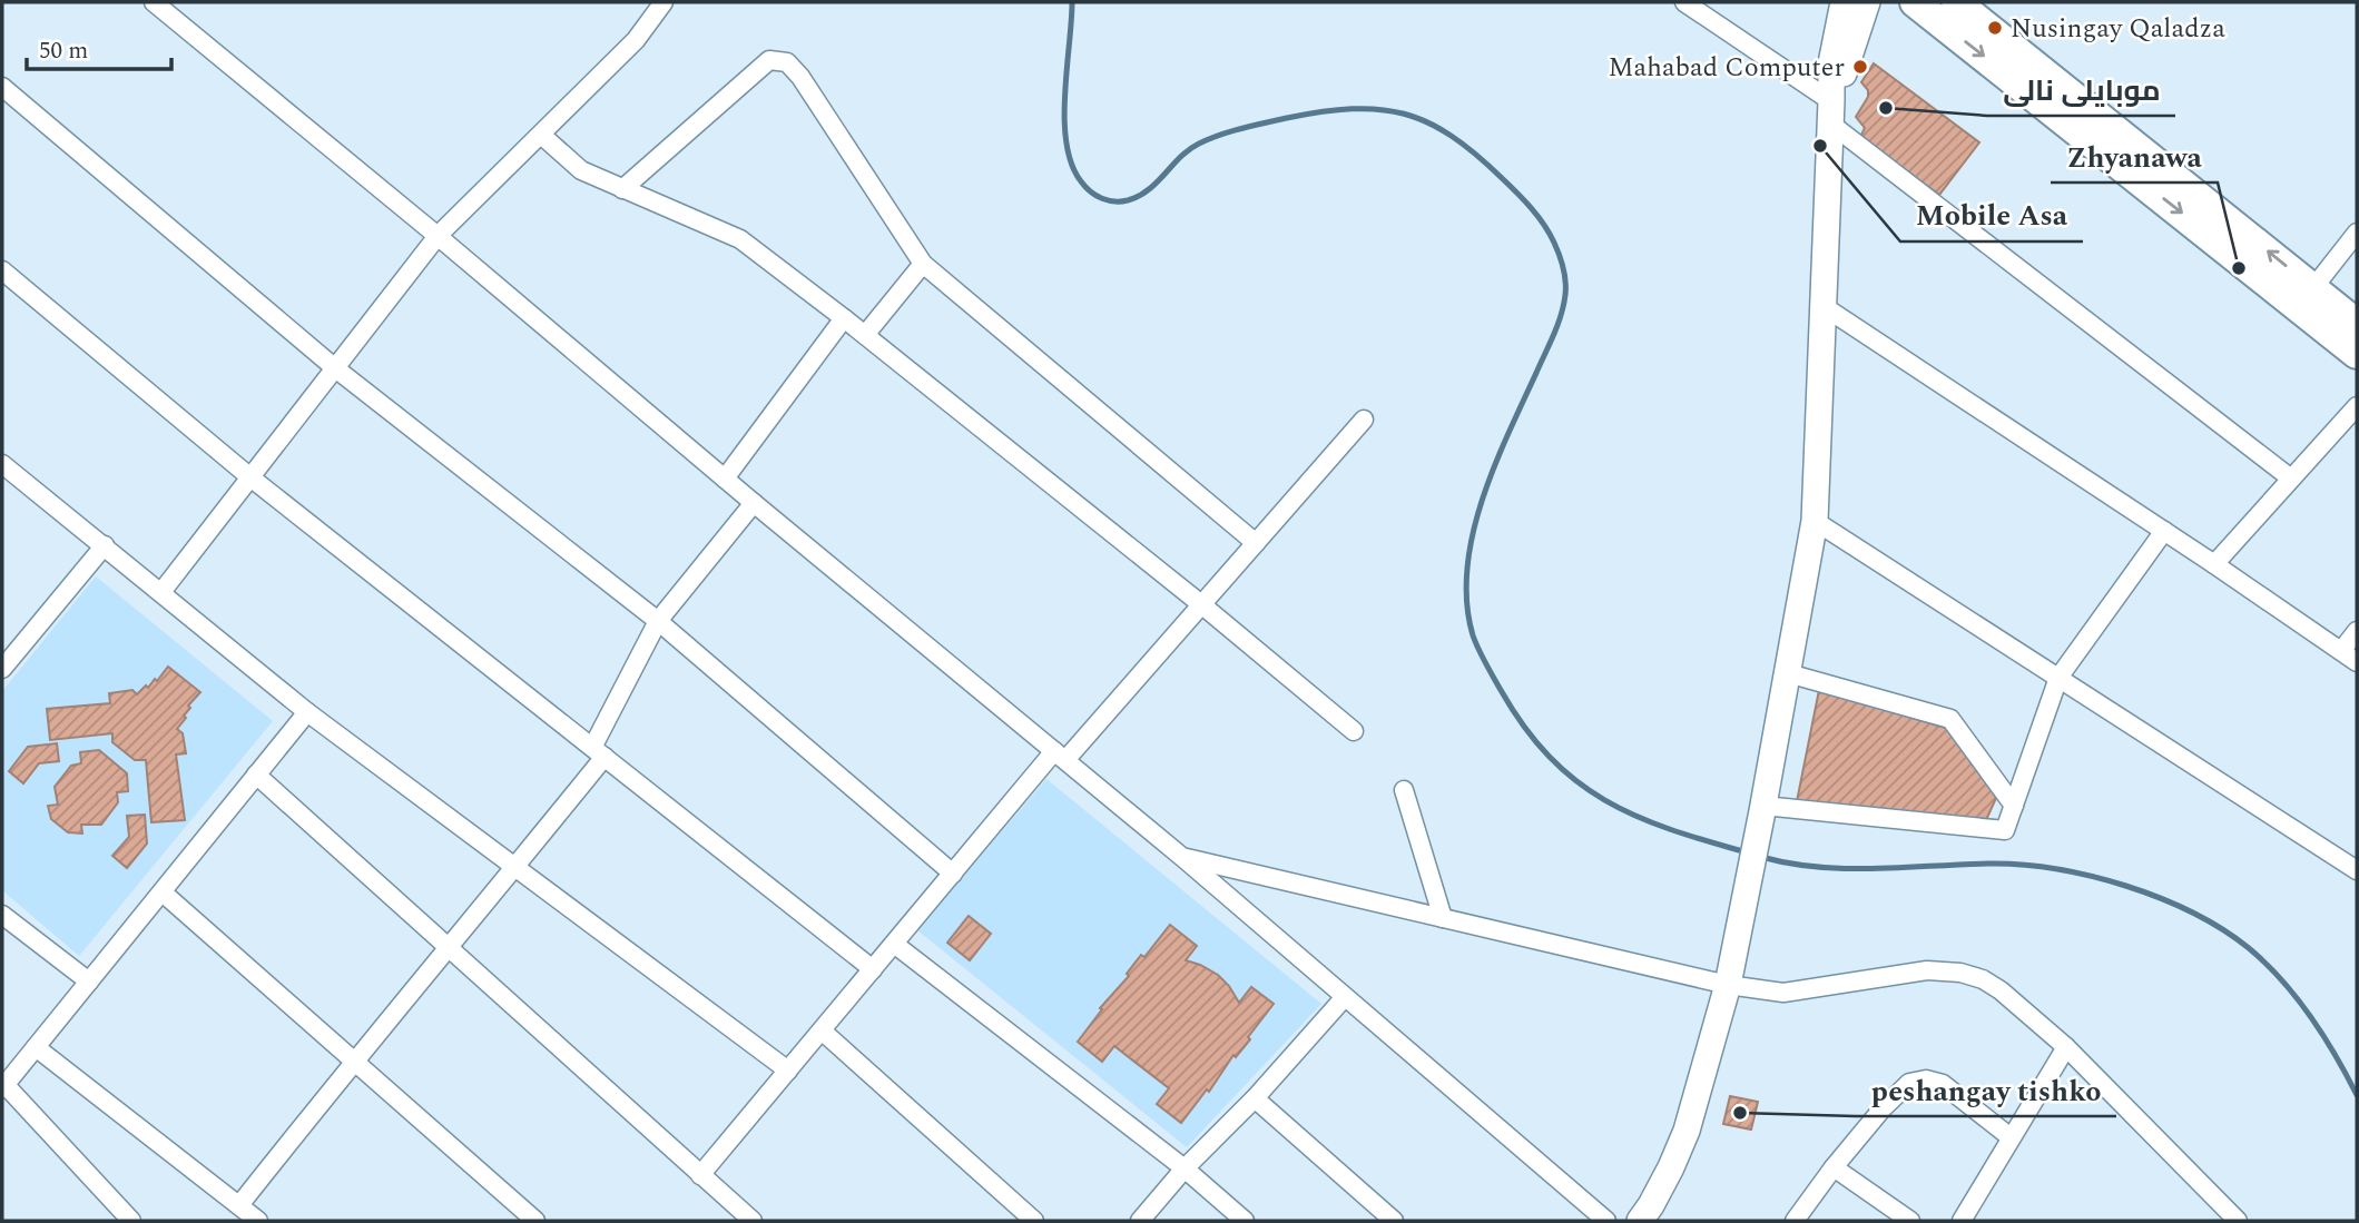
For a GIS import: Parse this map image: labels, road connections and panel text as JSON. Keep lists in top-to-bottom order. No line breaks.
{"places":["Nusingay Qaladza","Mahabad Computer","موبايلى نالى","Mobile Asa","Zhyanawa","peshangay tishko"],"scale_bar":"50 m"}
